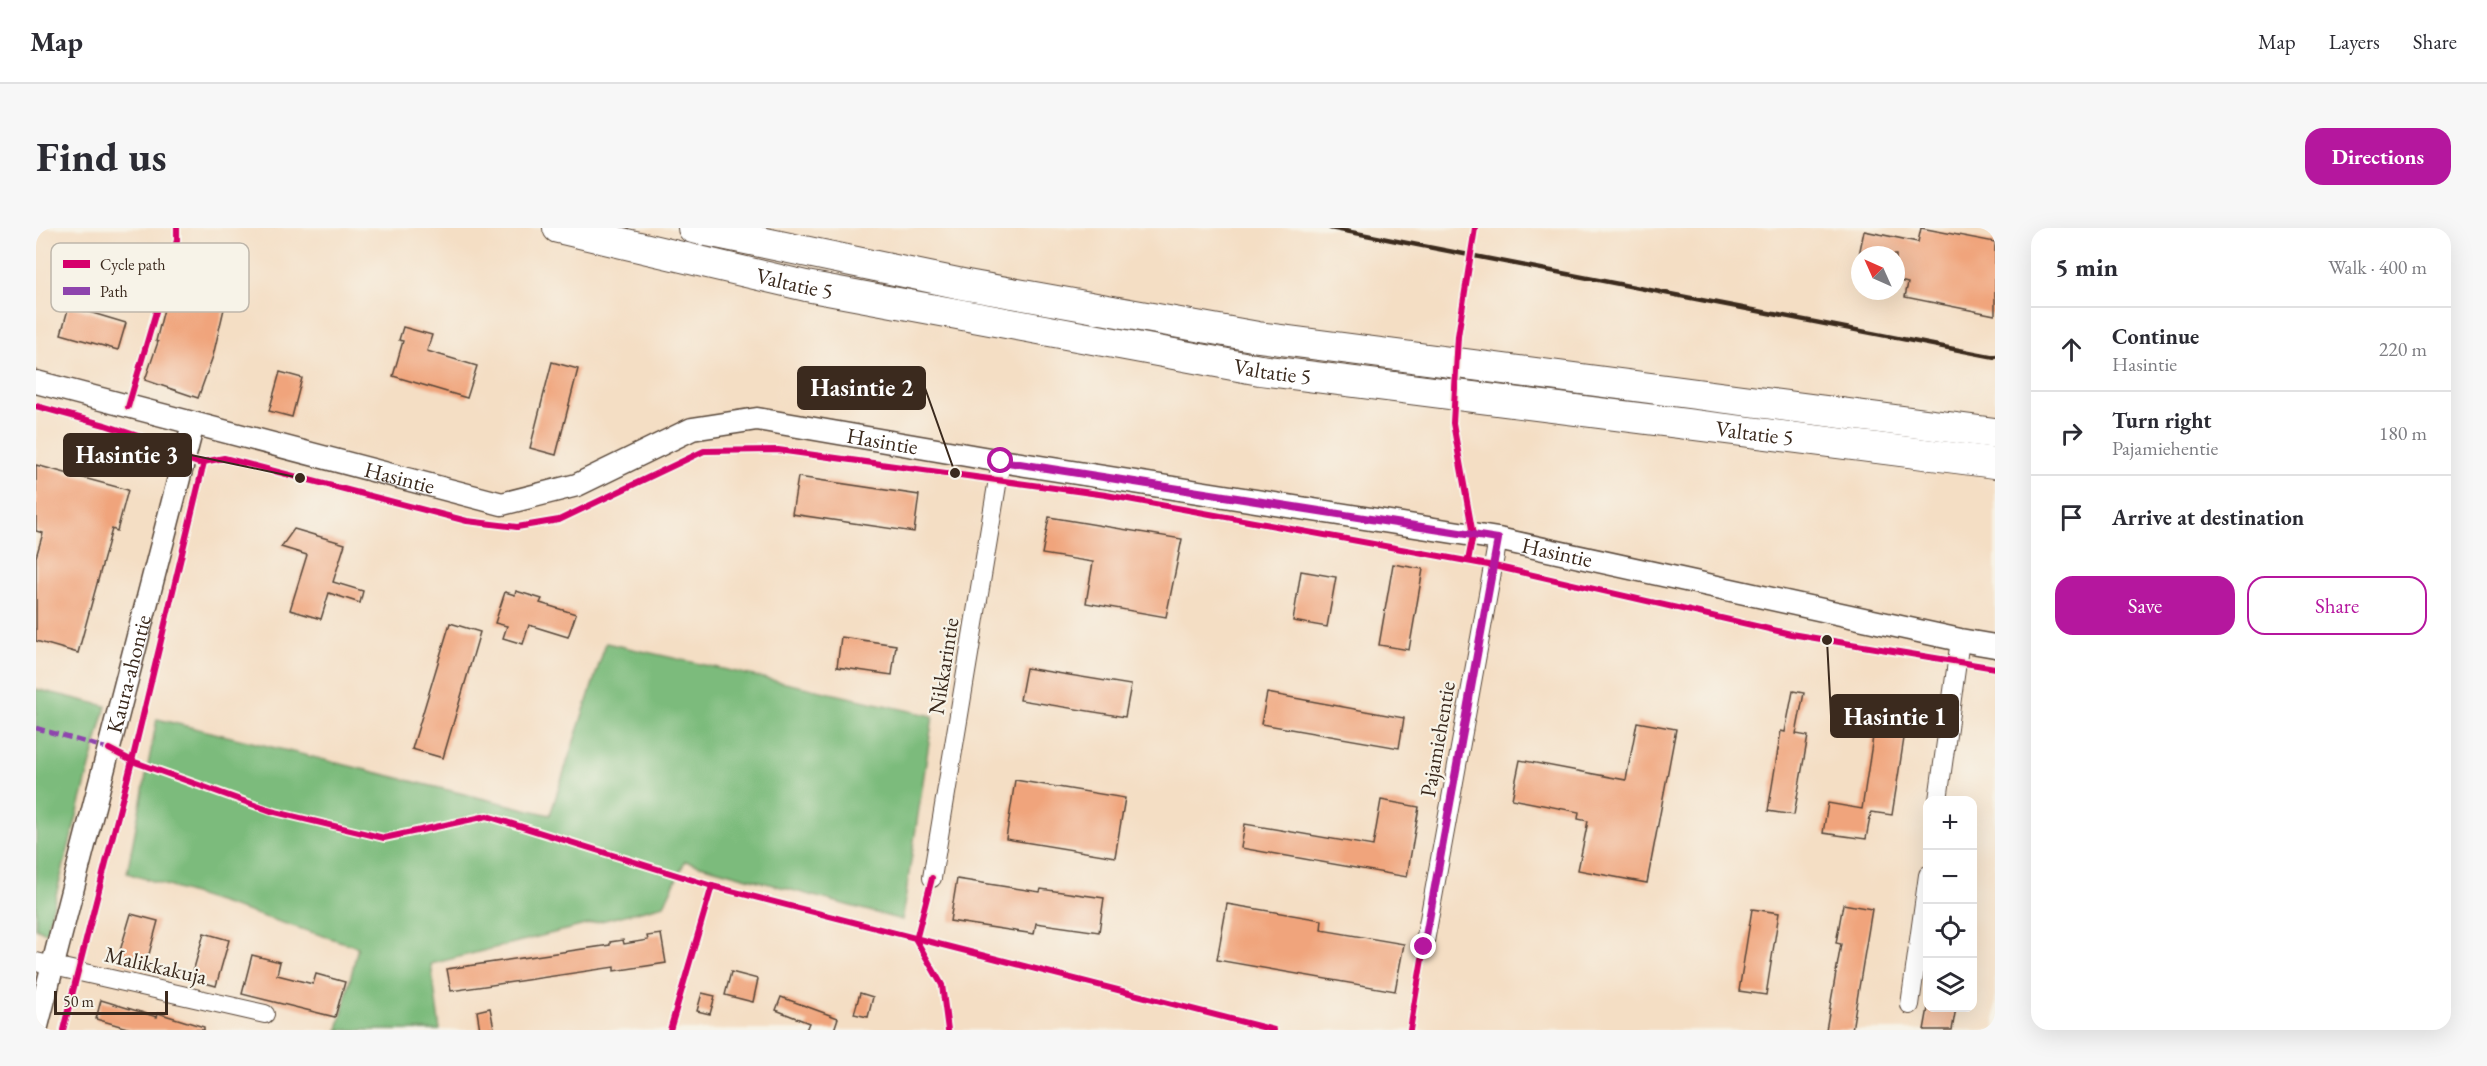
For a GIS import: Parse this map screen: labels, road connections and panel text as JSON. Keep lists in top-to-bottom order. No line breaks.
{"streets":{"highway":["Valtatie 5"],"street":["Hasintie","Nikkarintie","Kaura-ahontie","Pajamiehentie","Malikkakuja"]},"crossings":[["Hasintie","Nikkarintie"],["Hasintie","Kaura-ahontie"],["Hasintie","Pajamiehentie"],["Kaura-ahontie","Malikkakuja"]],"places":["Hasintie 2","Hasintie 3","Hasintie 1"],"legend":["Cycle path","Path"],"scale_bar":"50 m","north":"top left","page":{"header":"Map","nav":["Map","Layers","Share"],"buttons":["Directions",["Save","Share"]],"title":"Find us","heading":["5 min","Walk · 400 m"],"list":[["Continue","Hasintie","220 m"],["Turn right","Pajamiehentie","180 m"],"Arrive at destination"],"map_buttons":["+","−"],"scale":"50 m"}}
